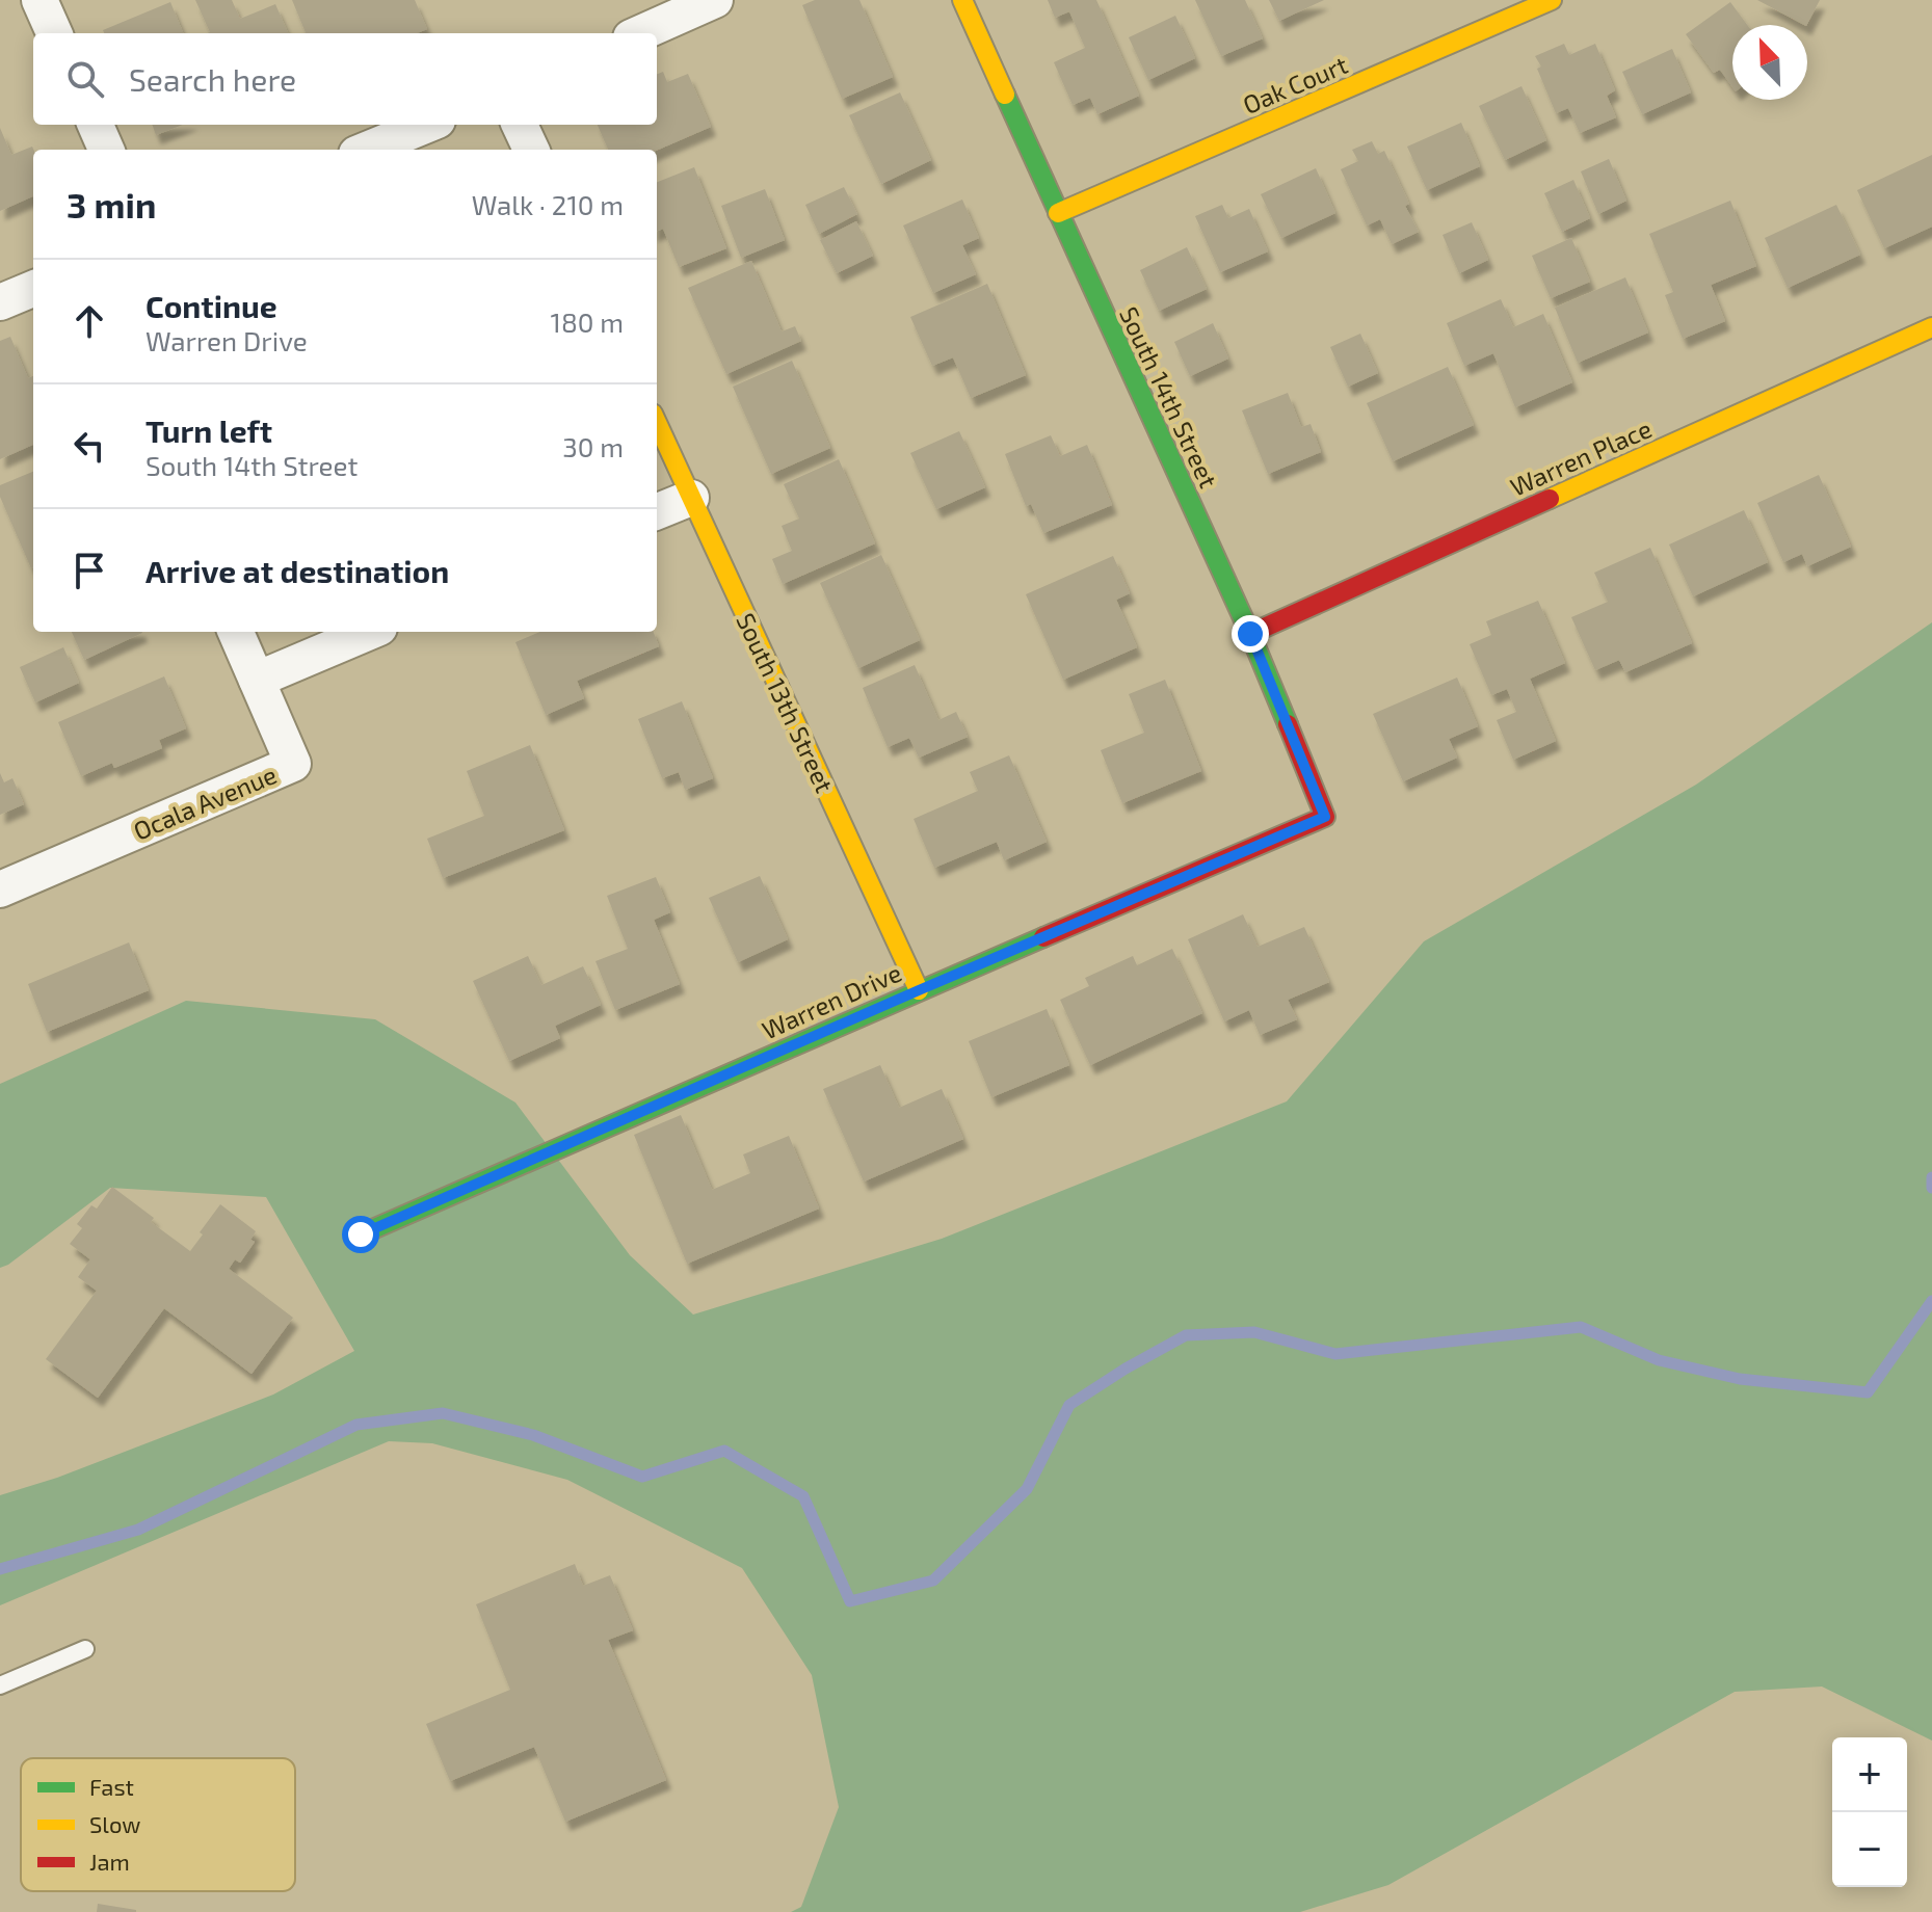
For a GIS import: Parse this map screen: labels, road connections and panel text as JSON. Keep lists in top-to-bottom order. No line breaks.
{"streets":{"street":["Oak Court","South 14th Street","Warren Place","South 13th Street","Ocala Avenue","Warren Drive"]},"crossings":[["Oak Court","South 14th Street"],["South 14th Street","Warren Place"],["South 14th Street","Warren Drive"],["South 13th Street","Warren Drive"]],"legend":["Fast","Slow","Jam"],"north":"top left","page":{"search":"Search here","heading":["3 min","Walk · 210 m"],"list":[["Continue","Warren Drive","180 m"],["Turn left","South 14th Street","30 m"],"Arrive at destination"],"map_buttons":["+","−"]}}
